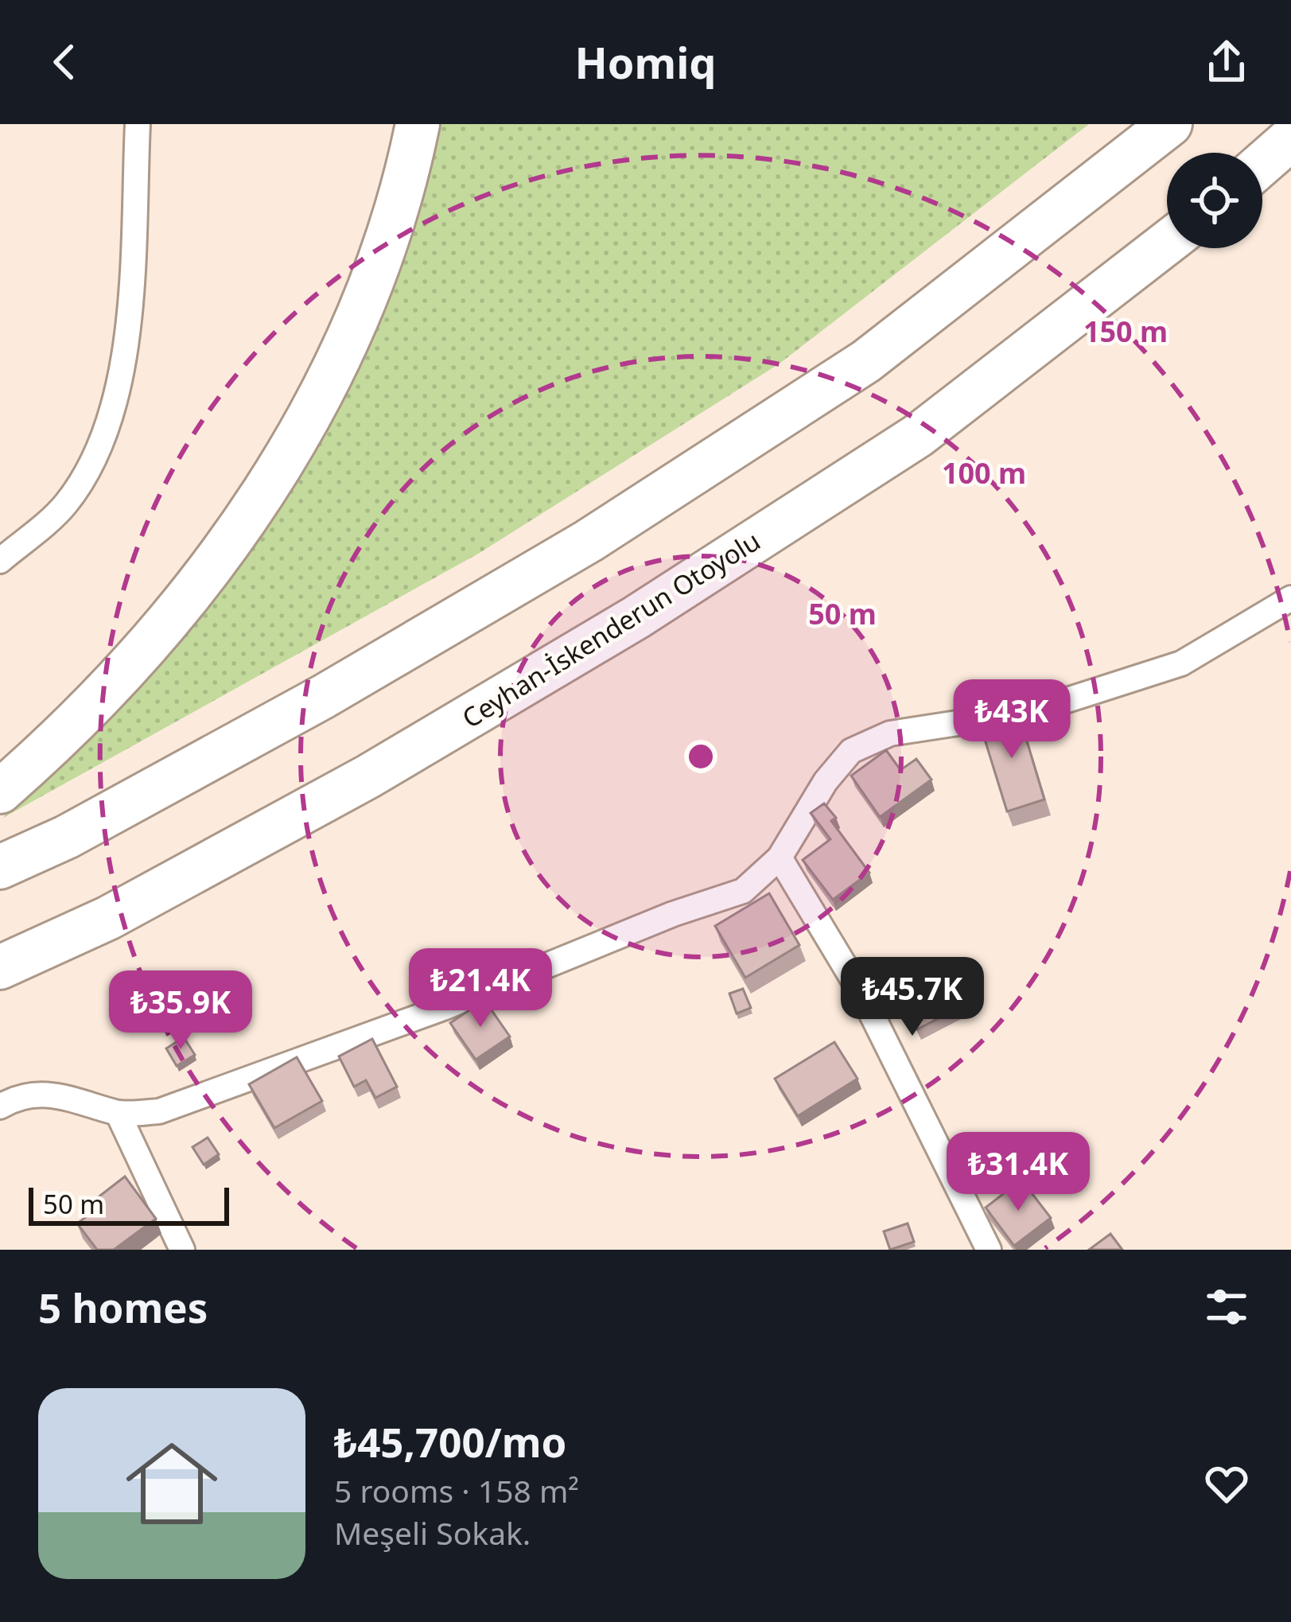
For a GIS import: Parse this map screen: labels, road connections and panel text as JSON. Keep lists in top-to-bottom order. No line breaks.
{"streets":{"highway":["Ceyhan-İskenderun Otoyolu"]},"scale_bar":"50 m","page":{"header":"Homiq","price":["₺43K","₺21.4K","₺45.7K","₺35.9K","₺31.4K"],"scale":"50 m","heading":"5 homes","list":[{"name":"₺45,700/mo","note":"5 rooms · 158 m² · Meşeli Sokak."}]},"rings":["150 m","100 m","50 m"]}
